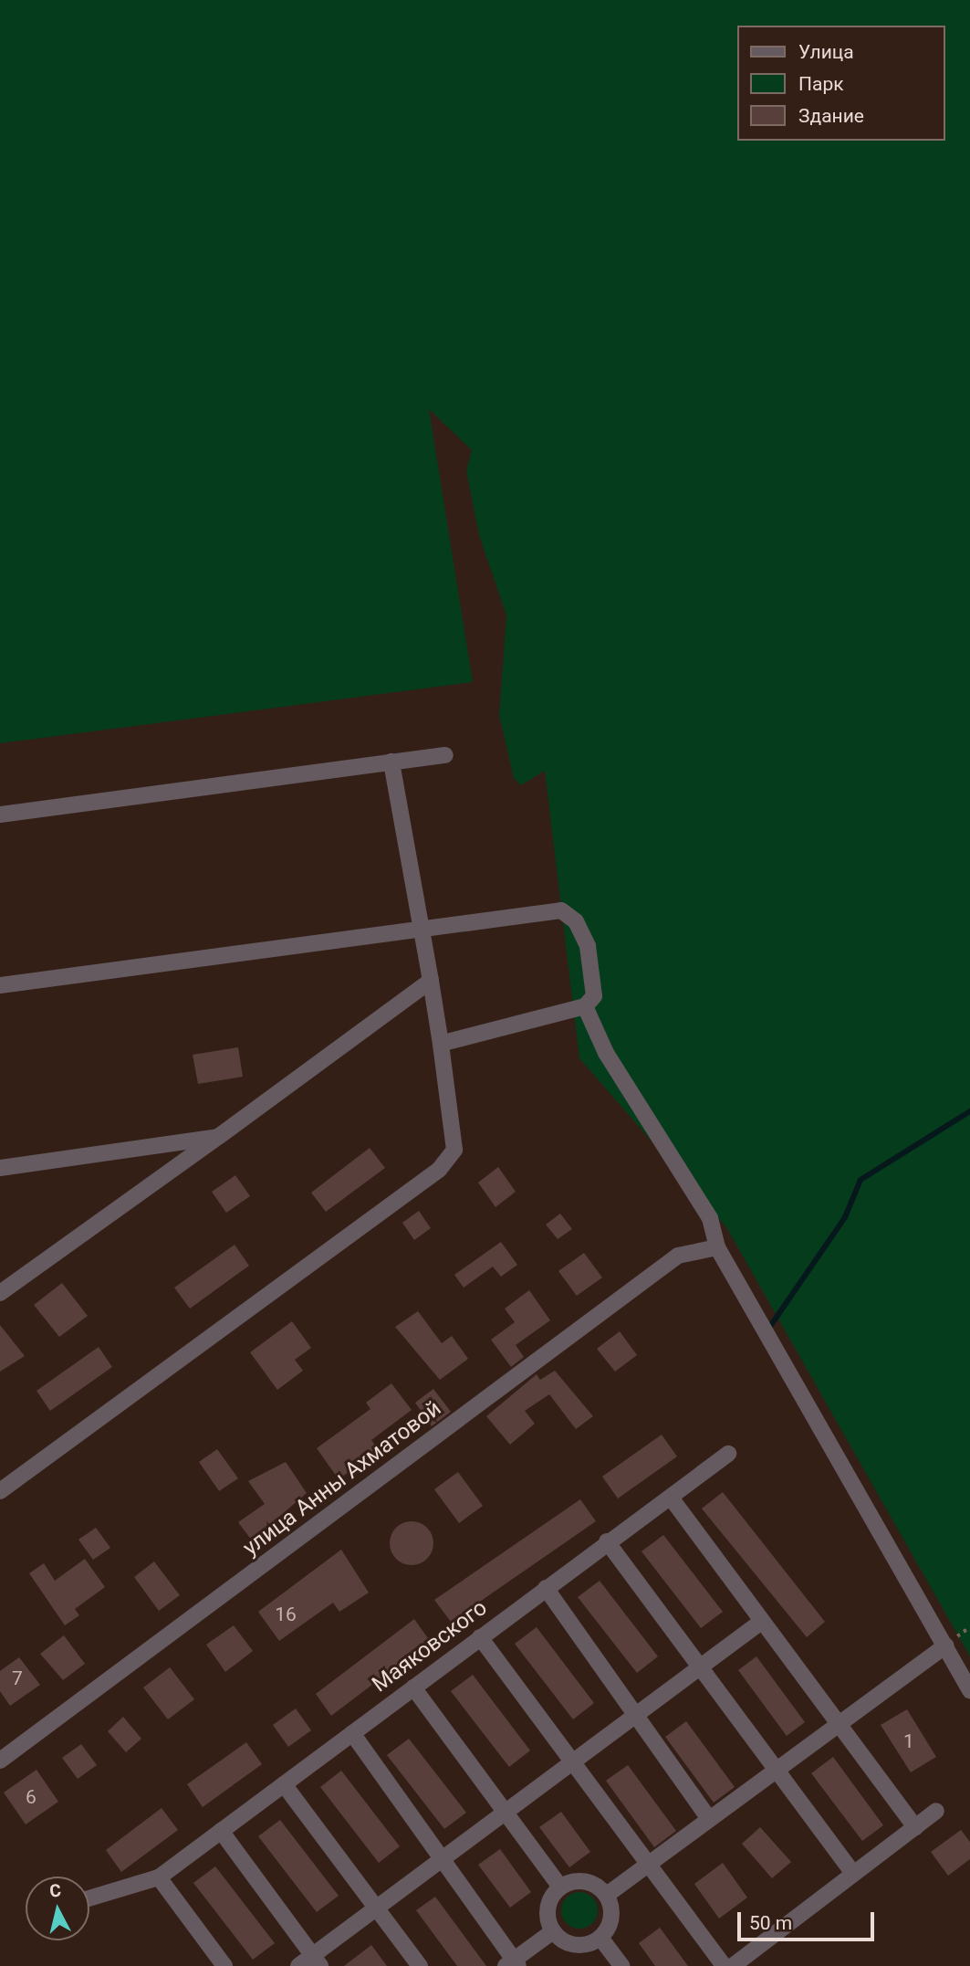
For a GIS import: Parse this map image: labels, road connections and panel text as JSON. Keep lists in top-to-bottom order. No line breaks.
{"streets":{"street":["улица Анны Ахматовой","Маяковского"]},"house_numbers":["16","7","1","6"],"legend":["Улица","Парк","Здание"],"scale_bar":"50 m","north":"top"}
